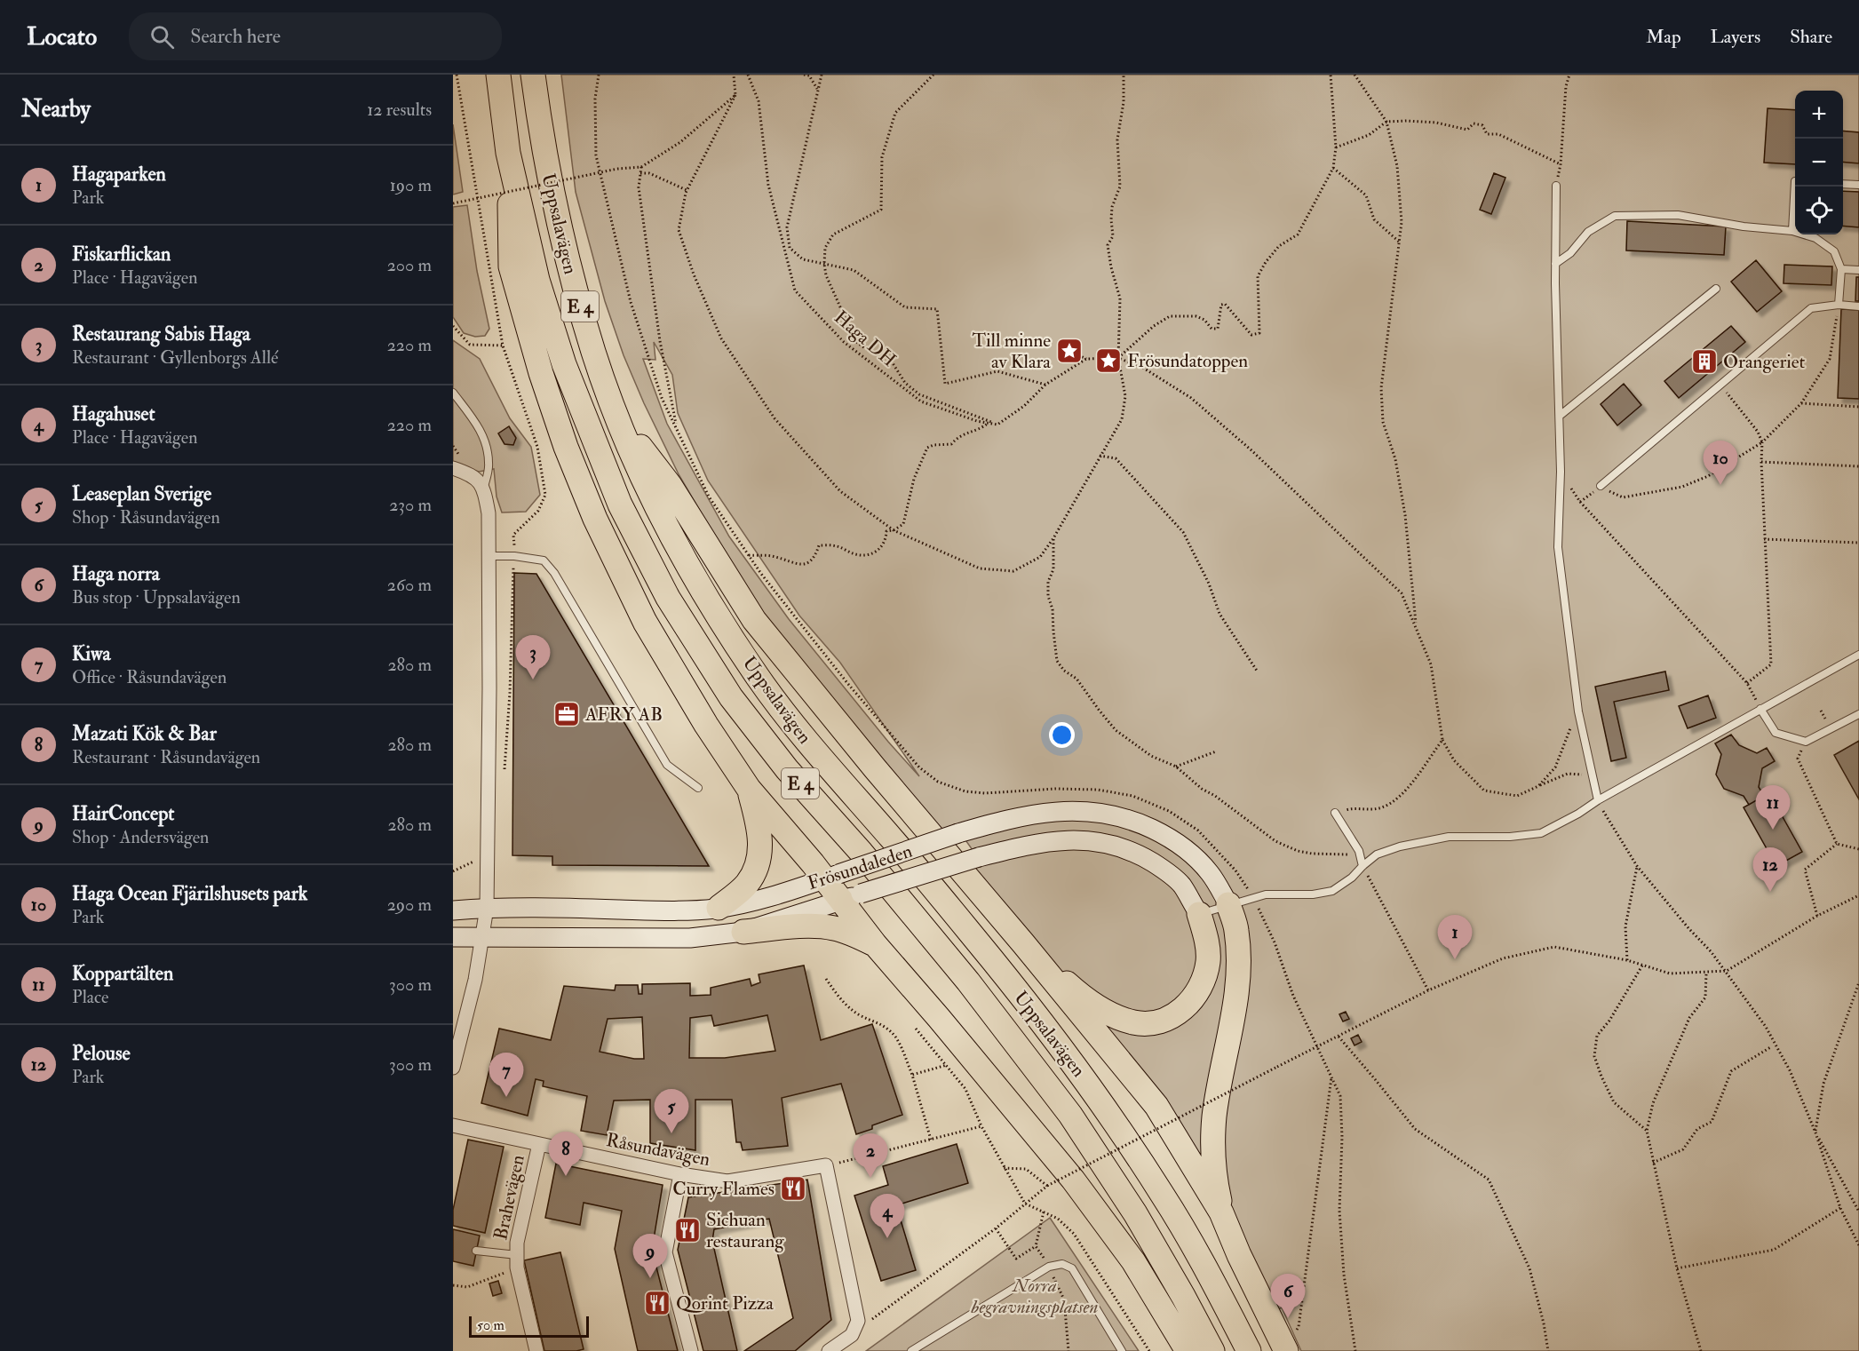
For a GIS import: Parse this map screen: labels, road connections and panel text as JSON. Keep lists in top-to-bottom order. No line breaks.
{"streets":{"highway":["Uppsalavägen","E 4"],"main road":["Frösundaleden"],"street":["Råsundavägen","Brahevägen"],"path":["Haga DH"]},"crossings":[["Råsundavägen","Brahevägen"]],"parks":["Norra begravningsplatsen"],"places":{"place":["Till minne av Klara","Frösundatoppen"],"building":["Orangeriet"],"office":["AFRY AB"],"restaurant":["Curry Flames","Sichuan restaurang","Qorint Pizza"]},"scale_bar":"50 m","page":{"header":"Locato","search":"Search here","nav":["Map","Layers","Share"],"heading":["Nearby","12 results"],"map_buttons":["+","−"],"list":[{"mark":"1","name":"Hagaparken","note":"Park","value":"190 m"},{"mark":"2","name":"Fiskarflickan","note":"Place · Hagavägen","value":"200 m"},{"mark":"3","name":"Restaurang Sabis Haga","note":"Restaurant · Gyllenborgs Allé","value":"220 m"},{"mark":"4","name":"Hagahuset","note":"Place · Hagavägen","value":"220 m"},{"mark":"5","name":"Leaseplan Sverige","note":"Shop · Råsundavägen","value":"230 m"},{"mark":"6","name":"Haga norra","note":"Bus stop · Uppsalavägen","value":"260 m"},{"mark":"7","name":"Kiwa","note":"Office · Råsundavägen","value":"280 m"},{"mark":"8","name":"Mazati Kök & Bar","note":"Restaurant · Råsundavägen","value":"280 m"},{"mark":"9","name":"HairConcept","note":"Shop · Andersvägen","value":"280 m"},{"mark":"10","name":"Haga Ocean Fjärilshusets park","note":"Park","value":"290 m"},{"mark":"11","name":"Koppartälten","note":"Place","value":"300 m"},{"mark":"12","name":"Pelouse","note":"Park","value":"300 m"}],"pins":["10","3","11","12","1","7","5","8","2","4","9","6"],"scale":"50 m"}}
